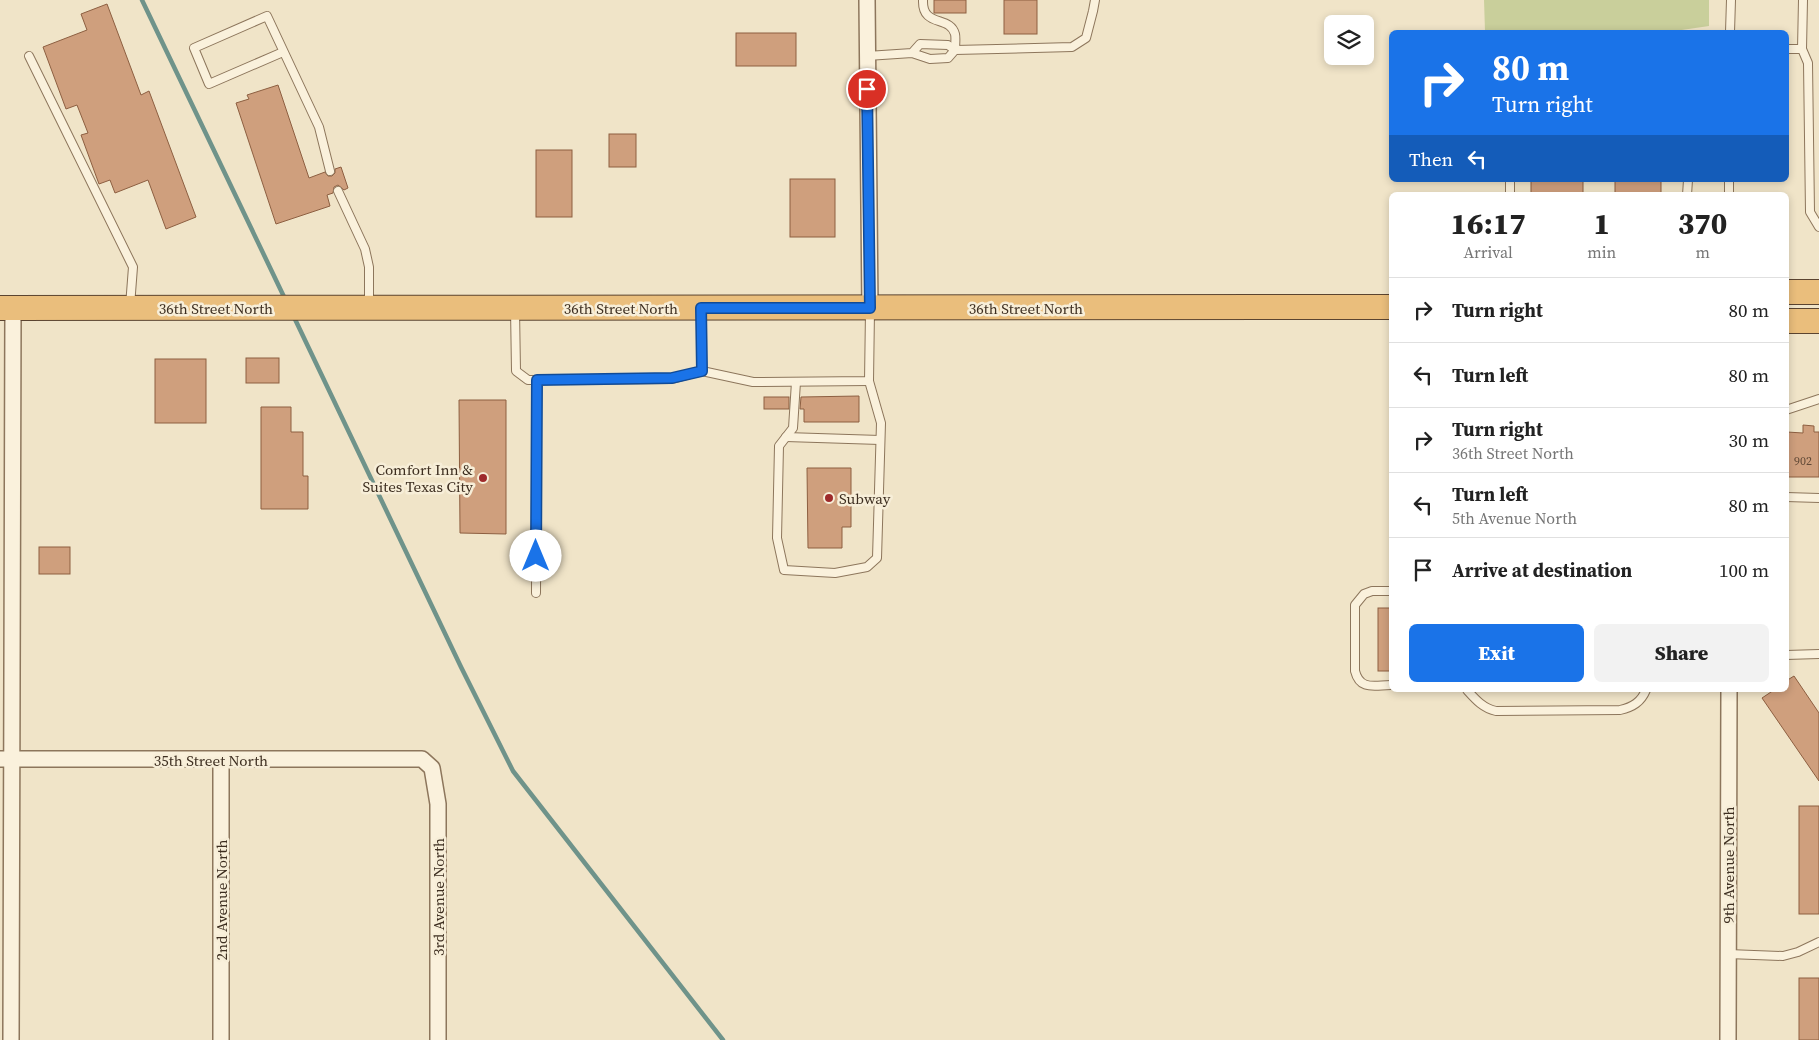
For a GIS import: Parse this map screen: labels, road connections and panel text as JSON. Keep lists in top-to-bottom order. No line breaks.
{"streets":{"highway":["36th Street North"],"street":["35th Street North","9th Avenue North","3rd Avenue North","2nd Avenue North"]},"crossings":[["35th Street North","3rd Avenue North"],["35th Street North","2nd Avenue North"]],"places":["Comfort Inn & Suites Texas City","Subway"],"house_numbers":["902"],"page":{"turn":["80 m","Turn right"],"then":"Then","eta":["16:17","Arrival","1","min","370","m"],"list":[{"name":"Turn right","value":"80 m"},{"name":"Turn left","value":"80 m"},{"name":"Turn right","note":"36th Street North","value":"30 m"},{"name":"Turn left","note":"5th Avenue North","value":"80 m"},{"name":"Arrive at destination","value":"100 m"}],"buttons":["Exit","Share"]}}
